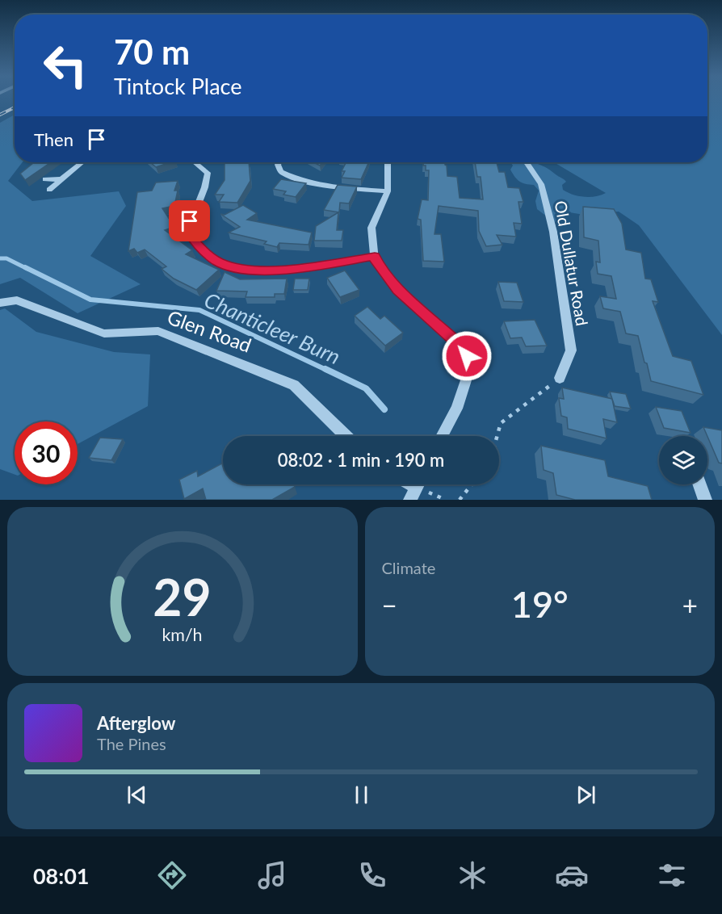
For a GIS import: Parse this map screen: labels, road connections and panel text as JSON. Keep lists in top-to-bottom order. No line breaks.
{"streets":{"street":["Old Dullatur Road","Glen Road"]},"water":["Chanticleer Burn"],"page":{"turn":["70 m","Tintock Place"],"then":"Then","limit":"30","trip":"08:02 · 1 min · 190 m","tile":"Climate","heat":["−","19°","+"],"song":["Afterglow","The Pines"],"tabs":"08:01","gauge":["29","km/h"]}}
